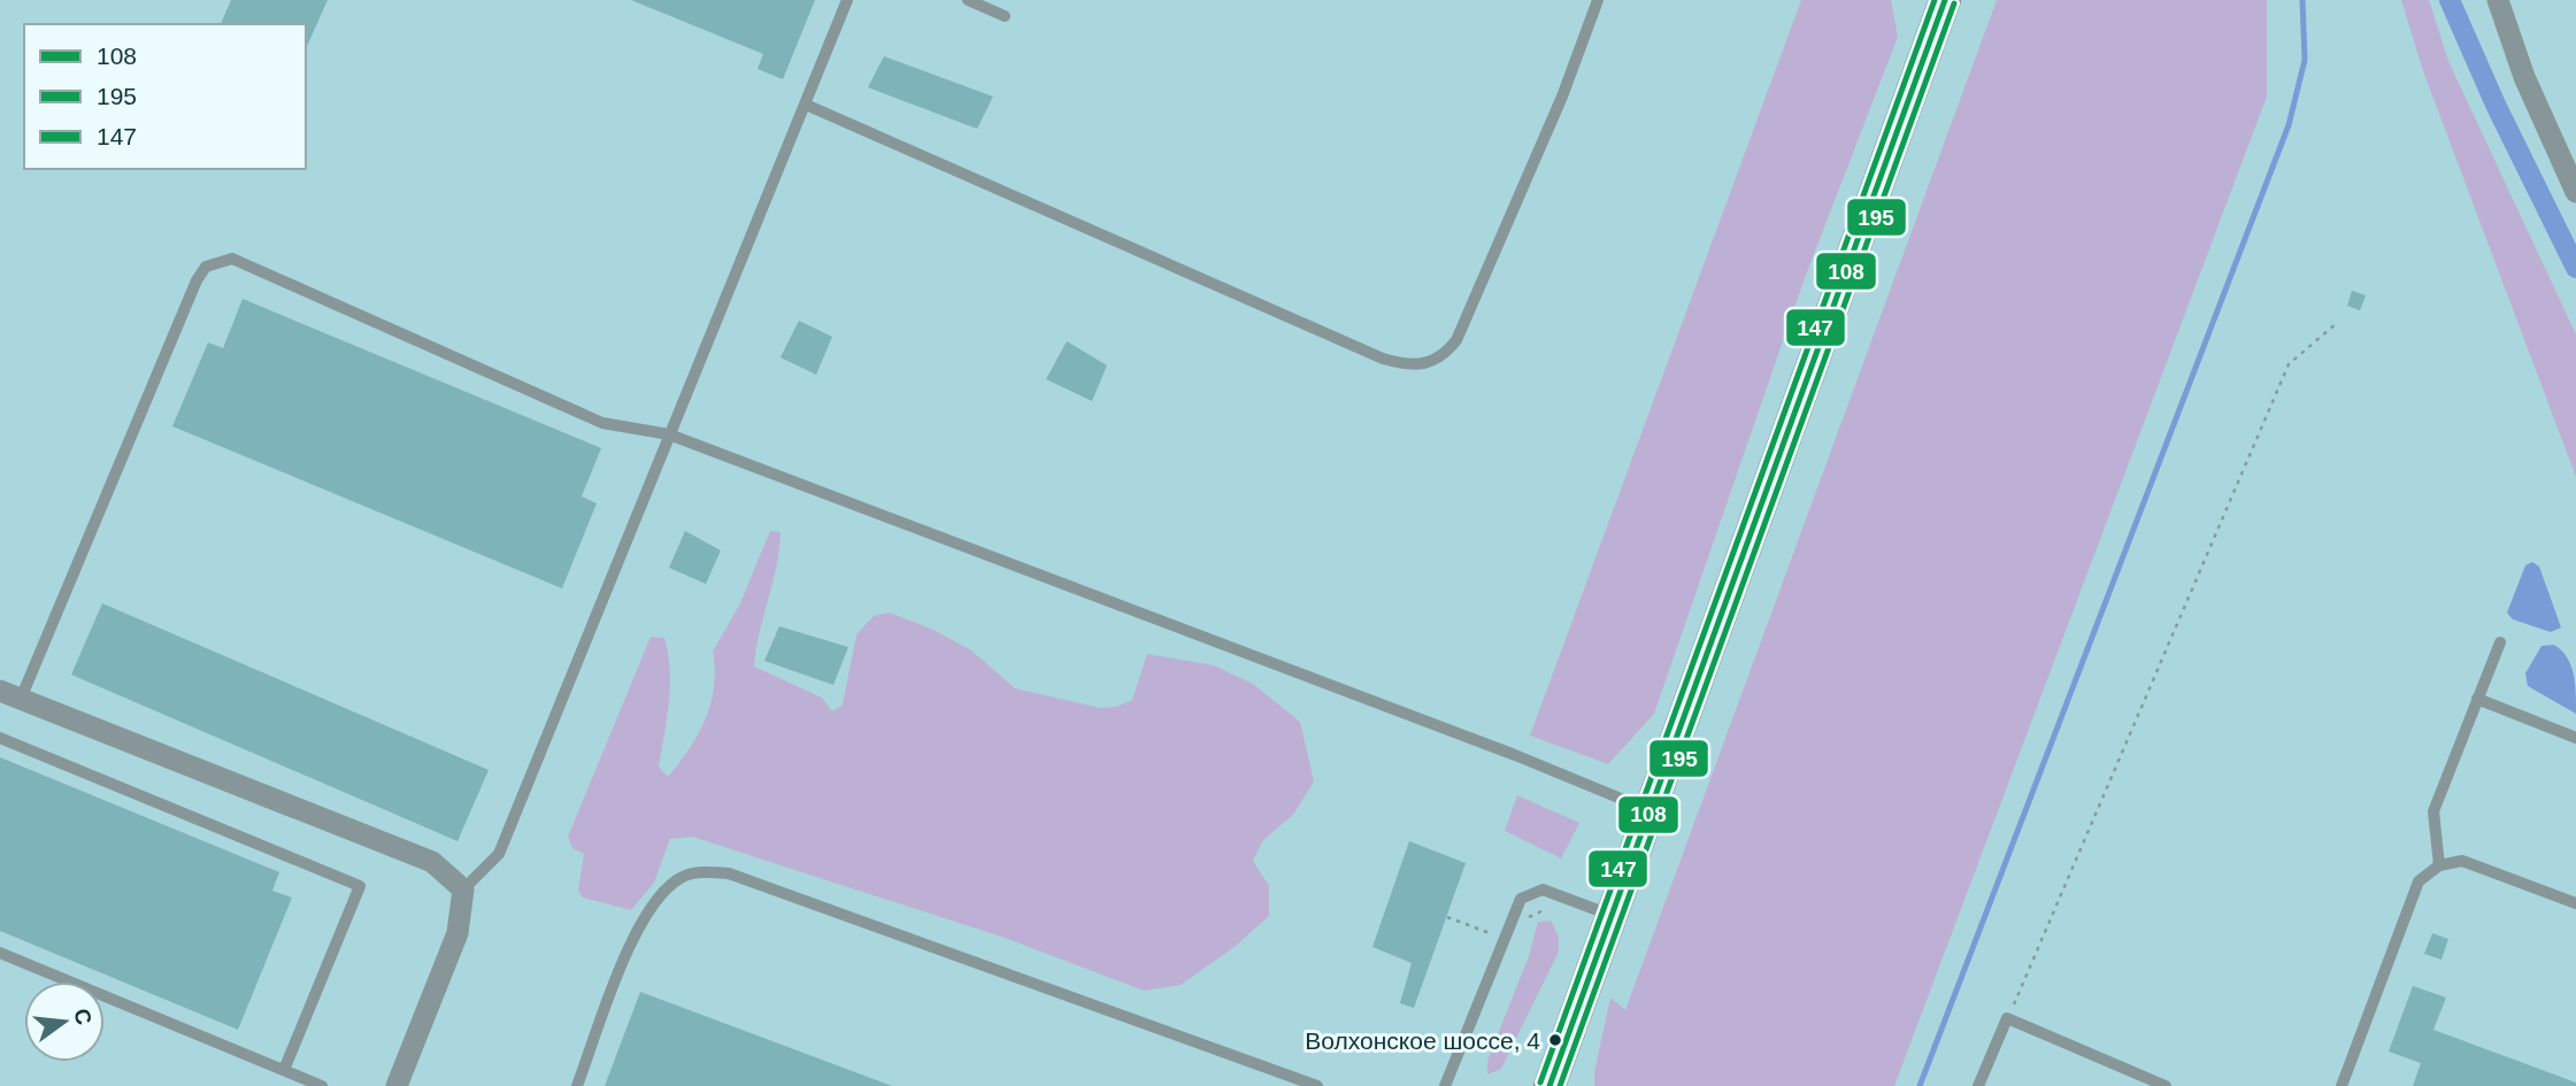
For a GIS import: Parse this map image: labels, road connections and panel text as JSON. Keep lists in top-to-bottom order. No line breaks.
{"places":["Волхонское шоссе, 4"],"lines":["transit line 108","transit line 147","transit line 195"],"legend":["108","195","147"],"north":"right"}
